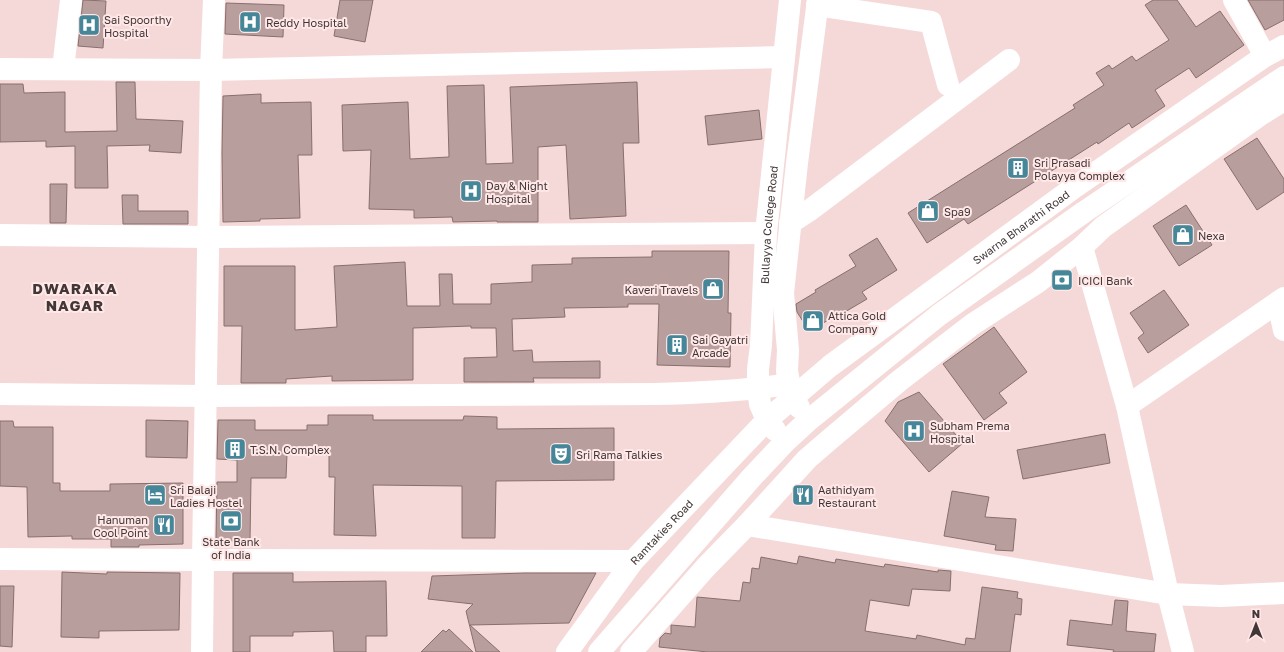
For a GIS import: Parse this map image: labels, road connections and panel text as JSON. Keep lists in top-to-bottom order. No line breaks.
{"streets":{"street":["Bullayya College Road","Swarna Bharathi Road","Ramtakies Road"]},"crossings":[["Bullayya College Road","Swarna Bharathi Road"],["Bullayya College Road","Ramtakies Road"],["Swarna Bharathi Road","Ramtakies Road"]],"districts":["DWARAKA NAGAR"],"places":{"hospital":["Reddy Hospital","Sai Spoorthy Hospital","Day & Night Hospital","Subham Prema Hospital"],"building":["Sri Prasadi Polayya Complex","Sai Gayatri Arcade","T.S.N. Complex"],"shop":["Spa9","Nexa","Kaveri Travels","Attica Gold Company"],"bank":["ICICI Bank","State Bank of India"],"theatre":["Sri Rama Talkies"],"hotel":["Sri Balaji Ladies Hostel"],"restaurant":["Aathidyam Restaurant","Hanuman Cool Point"]},"north":"top"}
